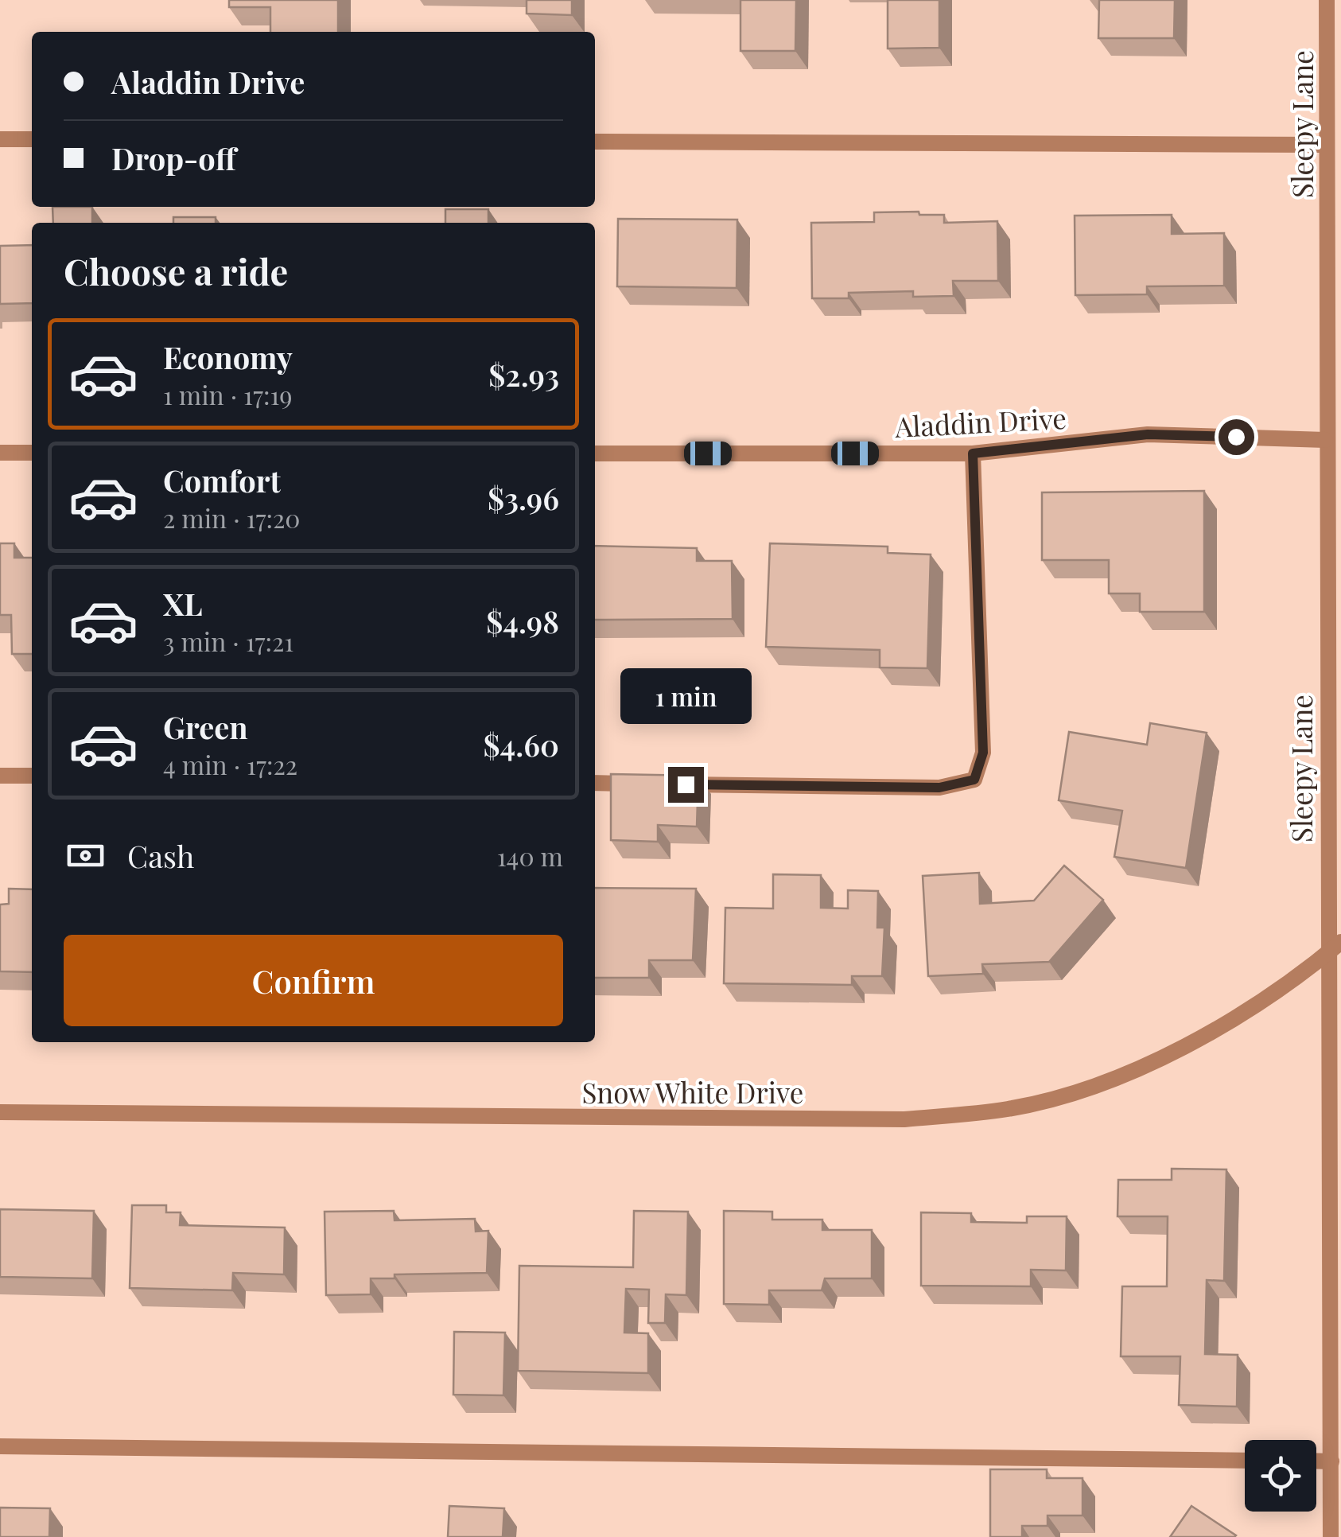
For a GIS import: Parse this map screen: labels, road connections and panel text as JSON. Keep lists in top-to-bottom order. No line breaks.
{"streets":{"street":["Sleepy Lane","Aladdin Drive","Snow White Drive"]},"crossings":[["Sleepy Lane","Aladdin Drive"],["Sleepy Lane","Snow White Drive"]],"page":{"banner":["Aladdin Drive","Drop-off"],"heading":"Choose a ride","list":[{"name":"Economy","note":"1 min · 17:19","value":"$2.93"},{"name":"Comfort","note":"2 min · 17:20","value":"$3.96"},{"name":"XL","note":"3 min · 17:21","value":"$4.98"},{"name":"Green","note":"4 min · 17:22","value":"$4.60"}],"bubble":"1 min","pay":["Cash","140 m"],"buttons":"Confirm"}}
